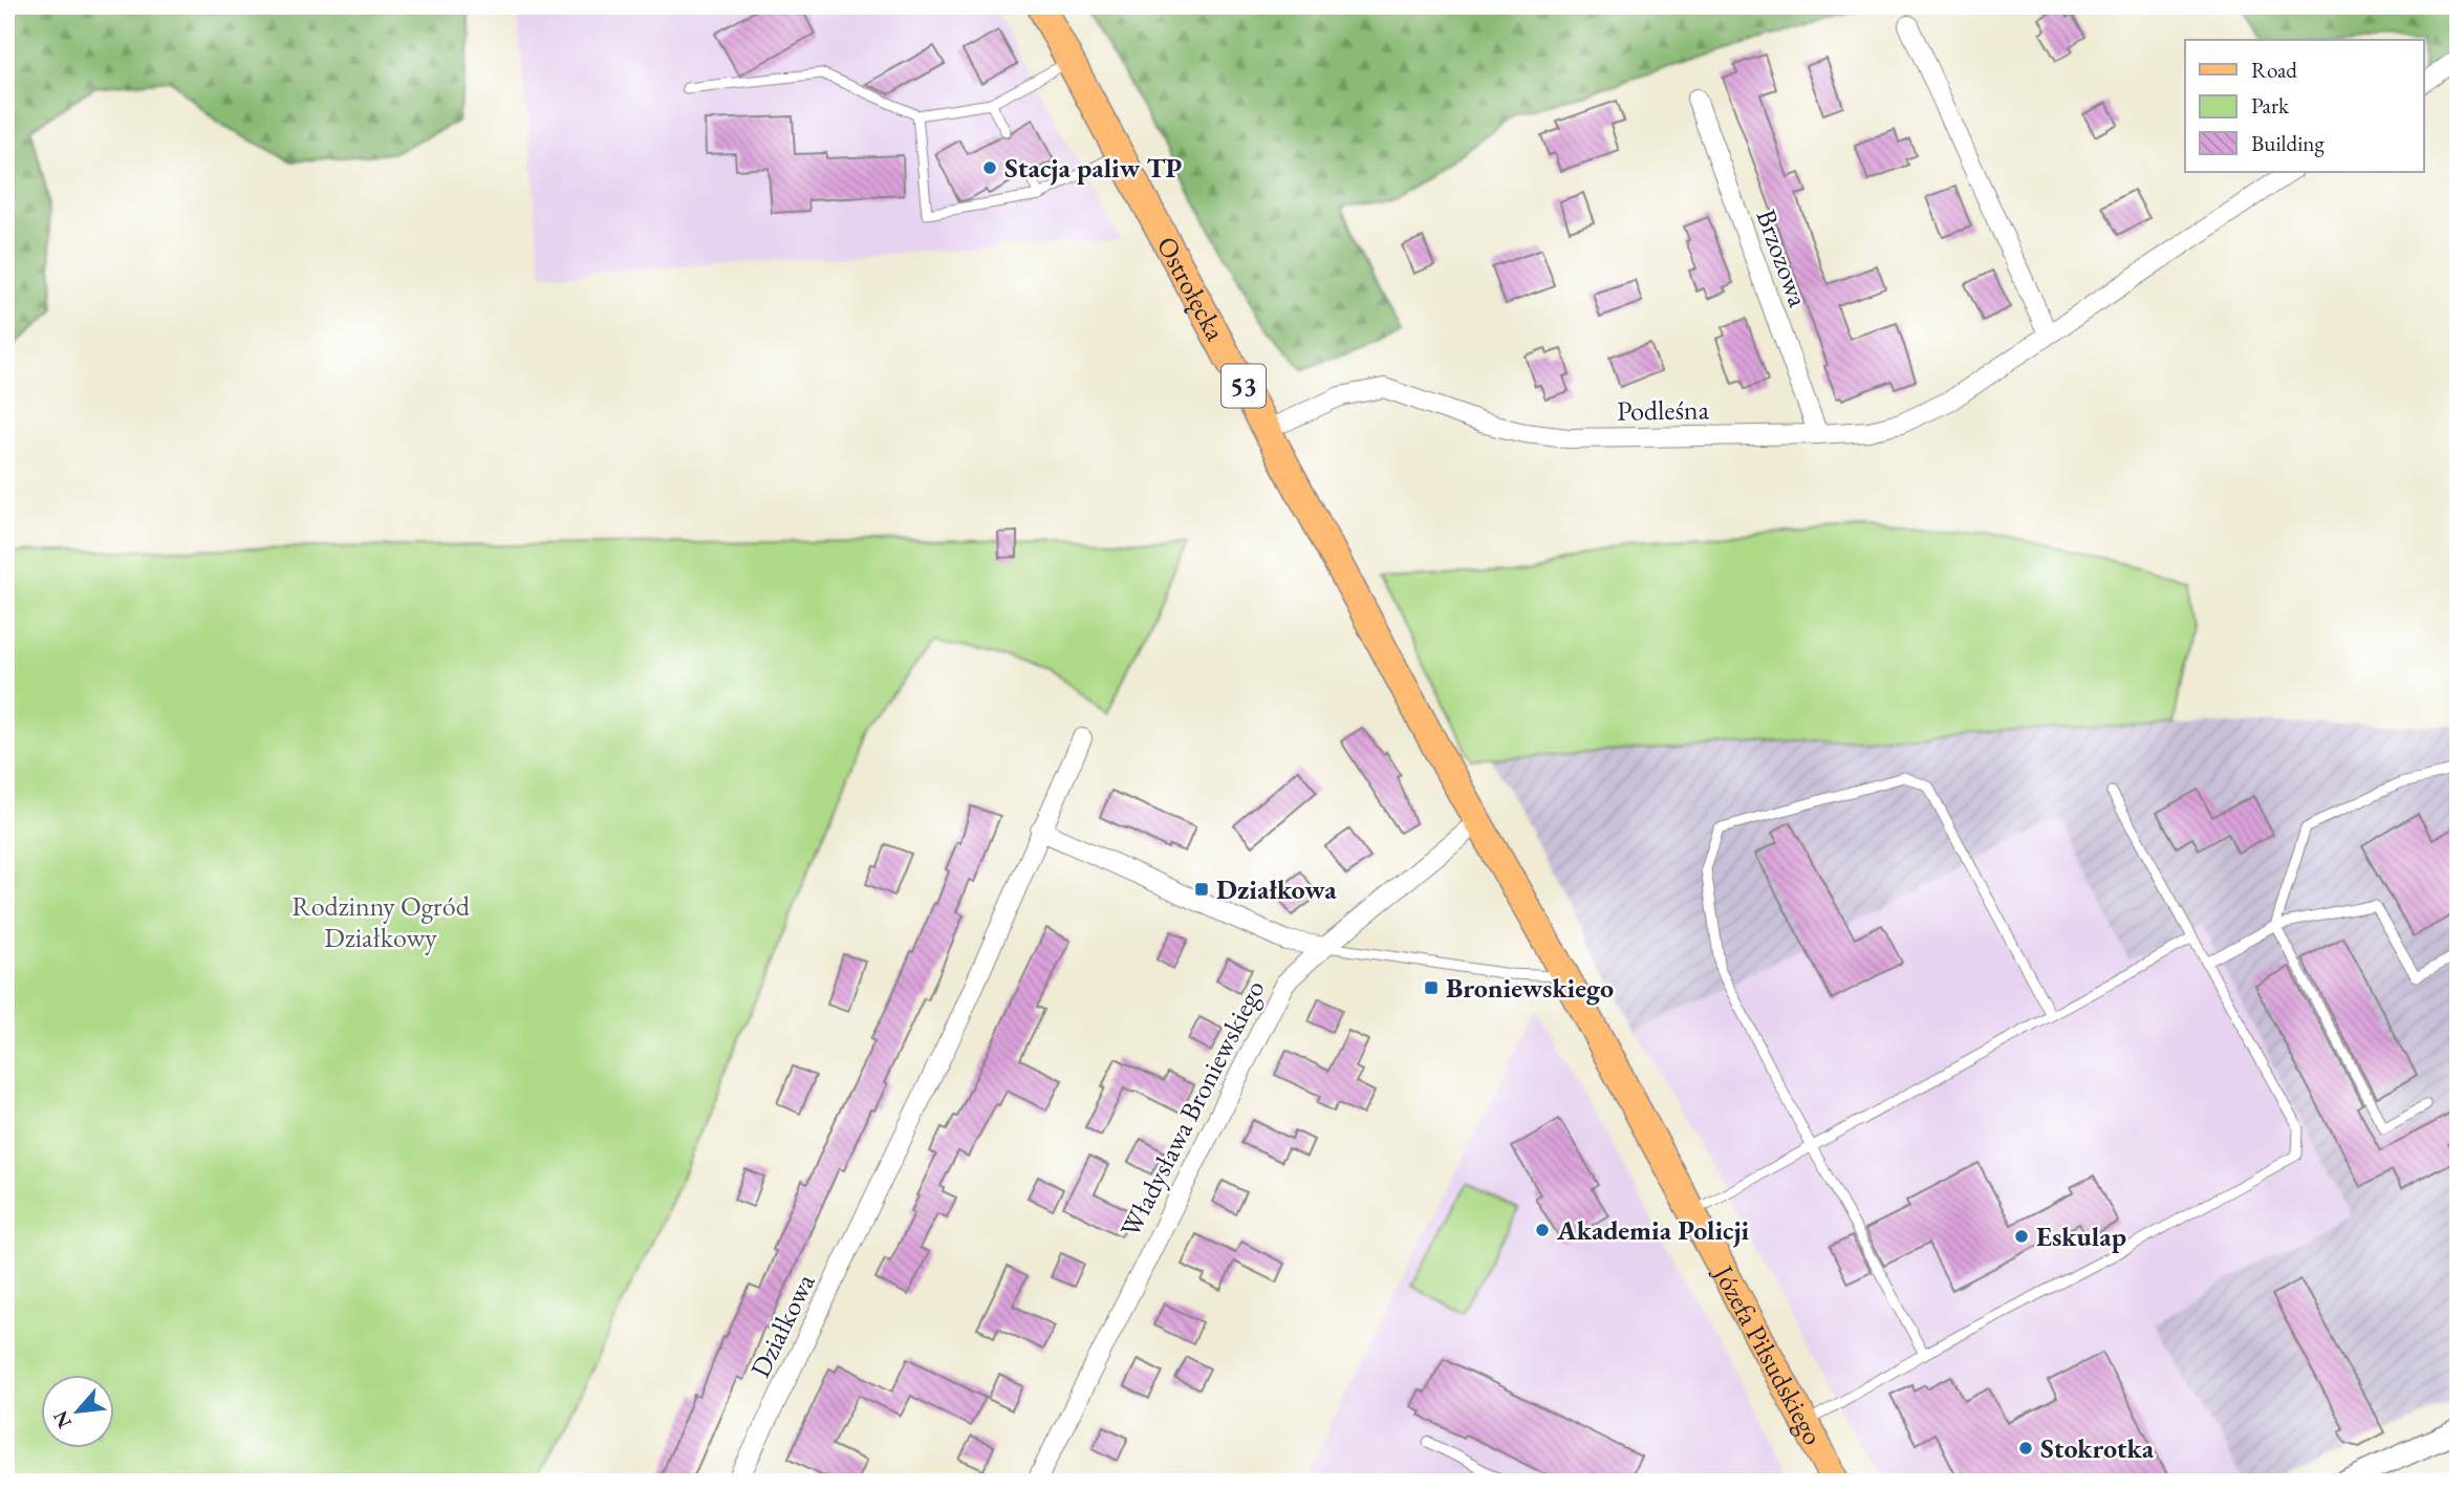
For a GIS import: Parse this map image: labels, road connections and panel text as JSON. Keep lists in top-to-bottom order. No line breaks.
{"streets":{"main road":["Ostrołęcka","53","Józefa Piłsudskiego"],"street":["Brzozowa","Podleśna","Władysława Broniewskiego","Działkowa"]},"crossings":[["Brzozowa","Podleśna"],["Ostrołęcka","Podleśna"],["Ostrołęcka","Józefa Piłsudskiego"],["Władysława Broniewskiego","Józefa Piłsudskiego"]],"parks":["Rodzinny Ogród Działkowy"],"places":{"other":["Stacja paliw TP","Akademia Policji","Eskulap","Stokrotka"],"transit":["Działkowa","Broniewskiego"]},"legend":["Road","Park","Building"],"north":"bottom left"}
